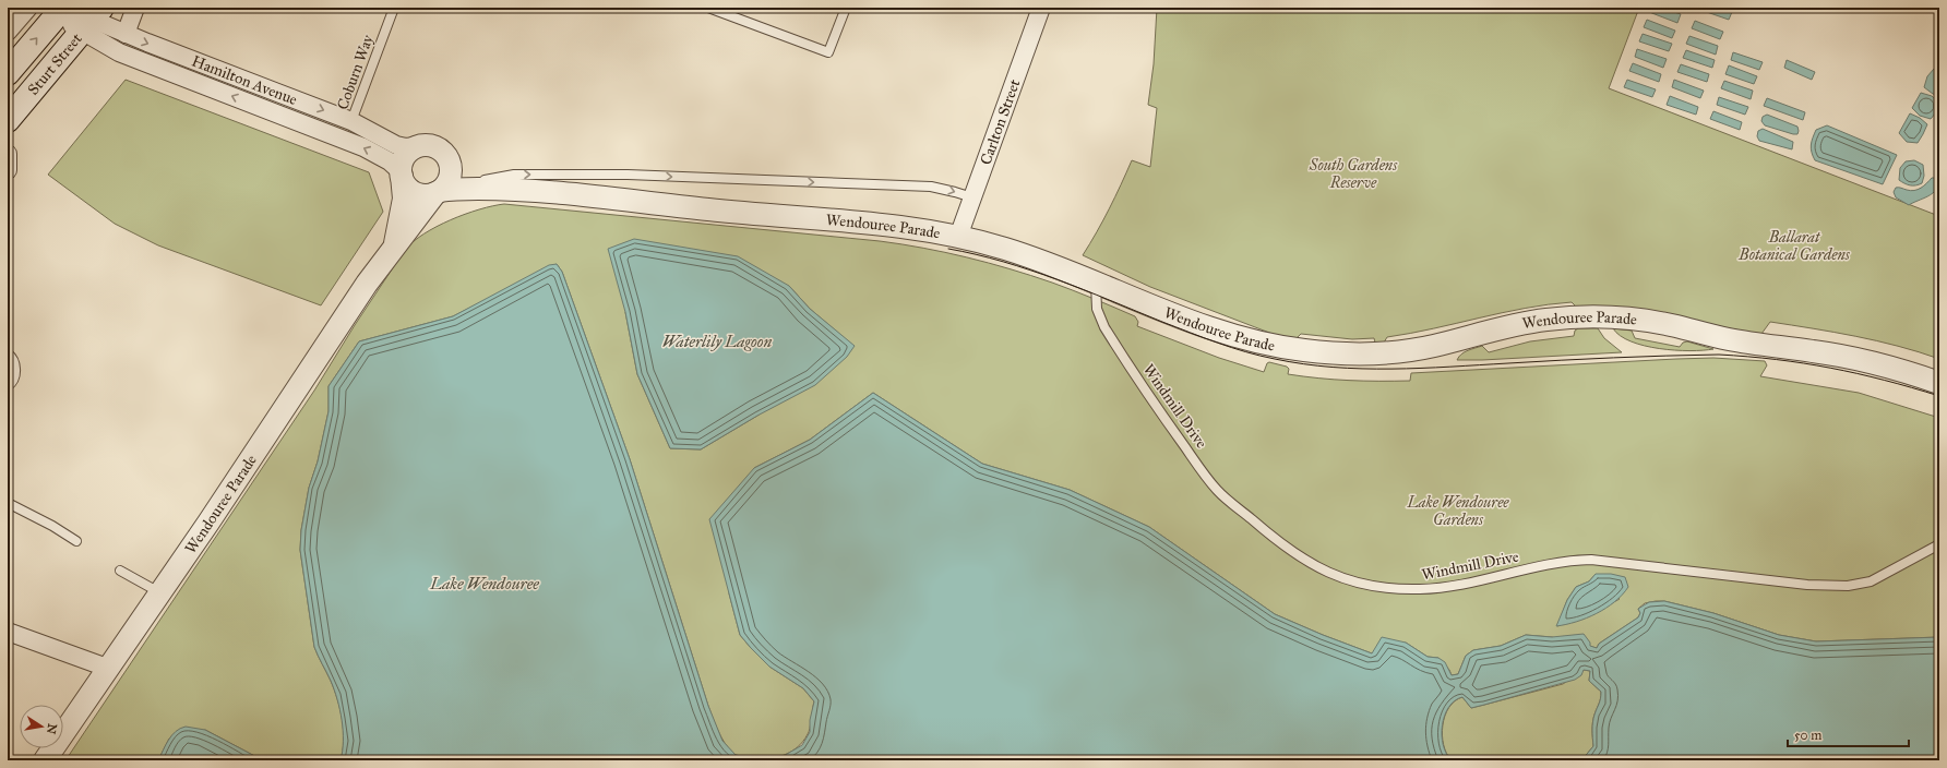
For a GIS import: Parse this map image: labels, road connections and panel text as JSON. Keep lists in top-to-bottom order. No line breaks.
{"streets":{"main road":["Sturt Street"],"street":["Hamilton Avenue","Carlton Street","Wendouree Parade"],"lane":["Coburn Way","Windmill Drive"]},"crossings":[["Sturt Street","Hamilton Avenue"],["Coburn Way","Hamilton Avenue"],["Hamilton Avenue","Wendouree Parade"],["Carlton Street","Wendouree Parade"],["Wendouree Parade","Windmill Drive"]],"water":["Waterlily Lagoon","Lake Wendouree"],"parks":["South Gardens Reserve","Ballarat Botanical Gardens","Lake Wendouree Gardens"],"scale_bar":"50 m","north":"right"}
